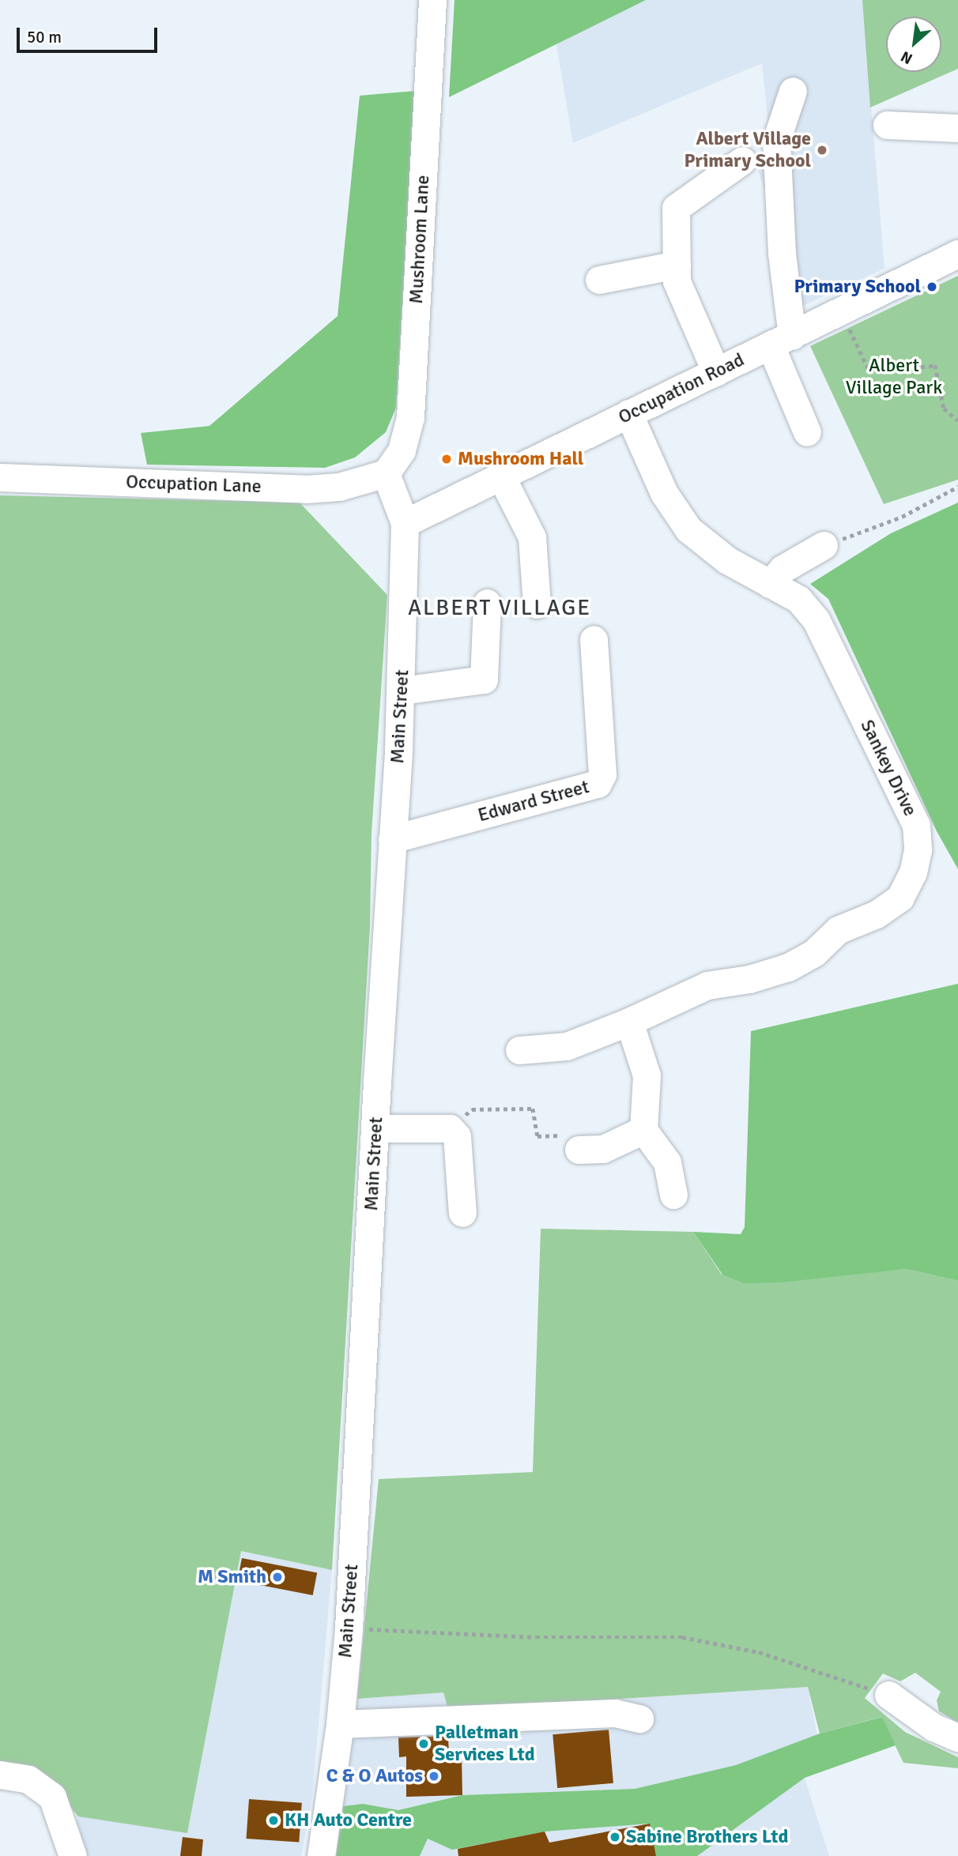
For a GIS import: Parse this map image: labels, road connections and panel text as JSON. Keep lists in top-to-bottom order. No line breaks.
{"streets":{"street":["Mushroom Lane","Occupation Road","Occupation Lane","Main Street","Sankey Drive","Edward Street"]},"crossings":[["Mushroom Lane","Occupation Lane"],["Mushroom Lane","Main Street"],["Occupation Road","Main Street"],["Occupation Road","Sankey Drive"],["Occupation Lane","Main Street"],["Main Street","Edward Street"]],"districts":["ALBERT VILLAGE"],"parks":["Albert Village Park"],"places":["Albert Village Primary School","Primary School","Mushroom Hall","M Smith","Palletman Services Ltd","C & O Autos","KH Auto Centre","Sabine Brothers Ltd"],"scale_bar":"50 m","north":"bottom left"}
